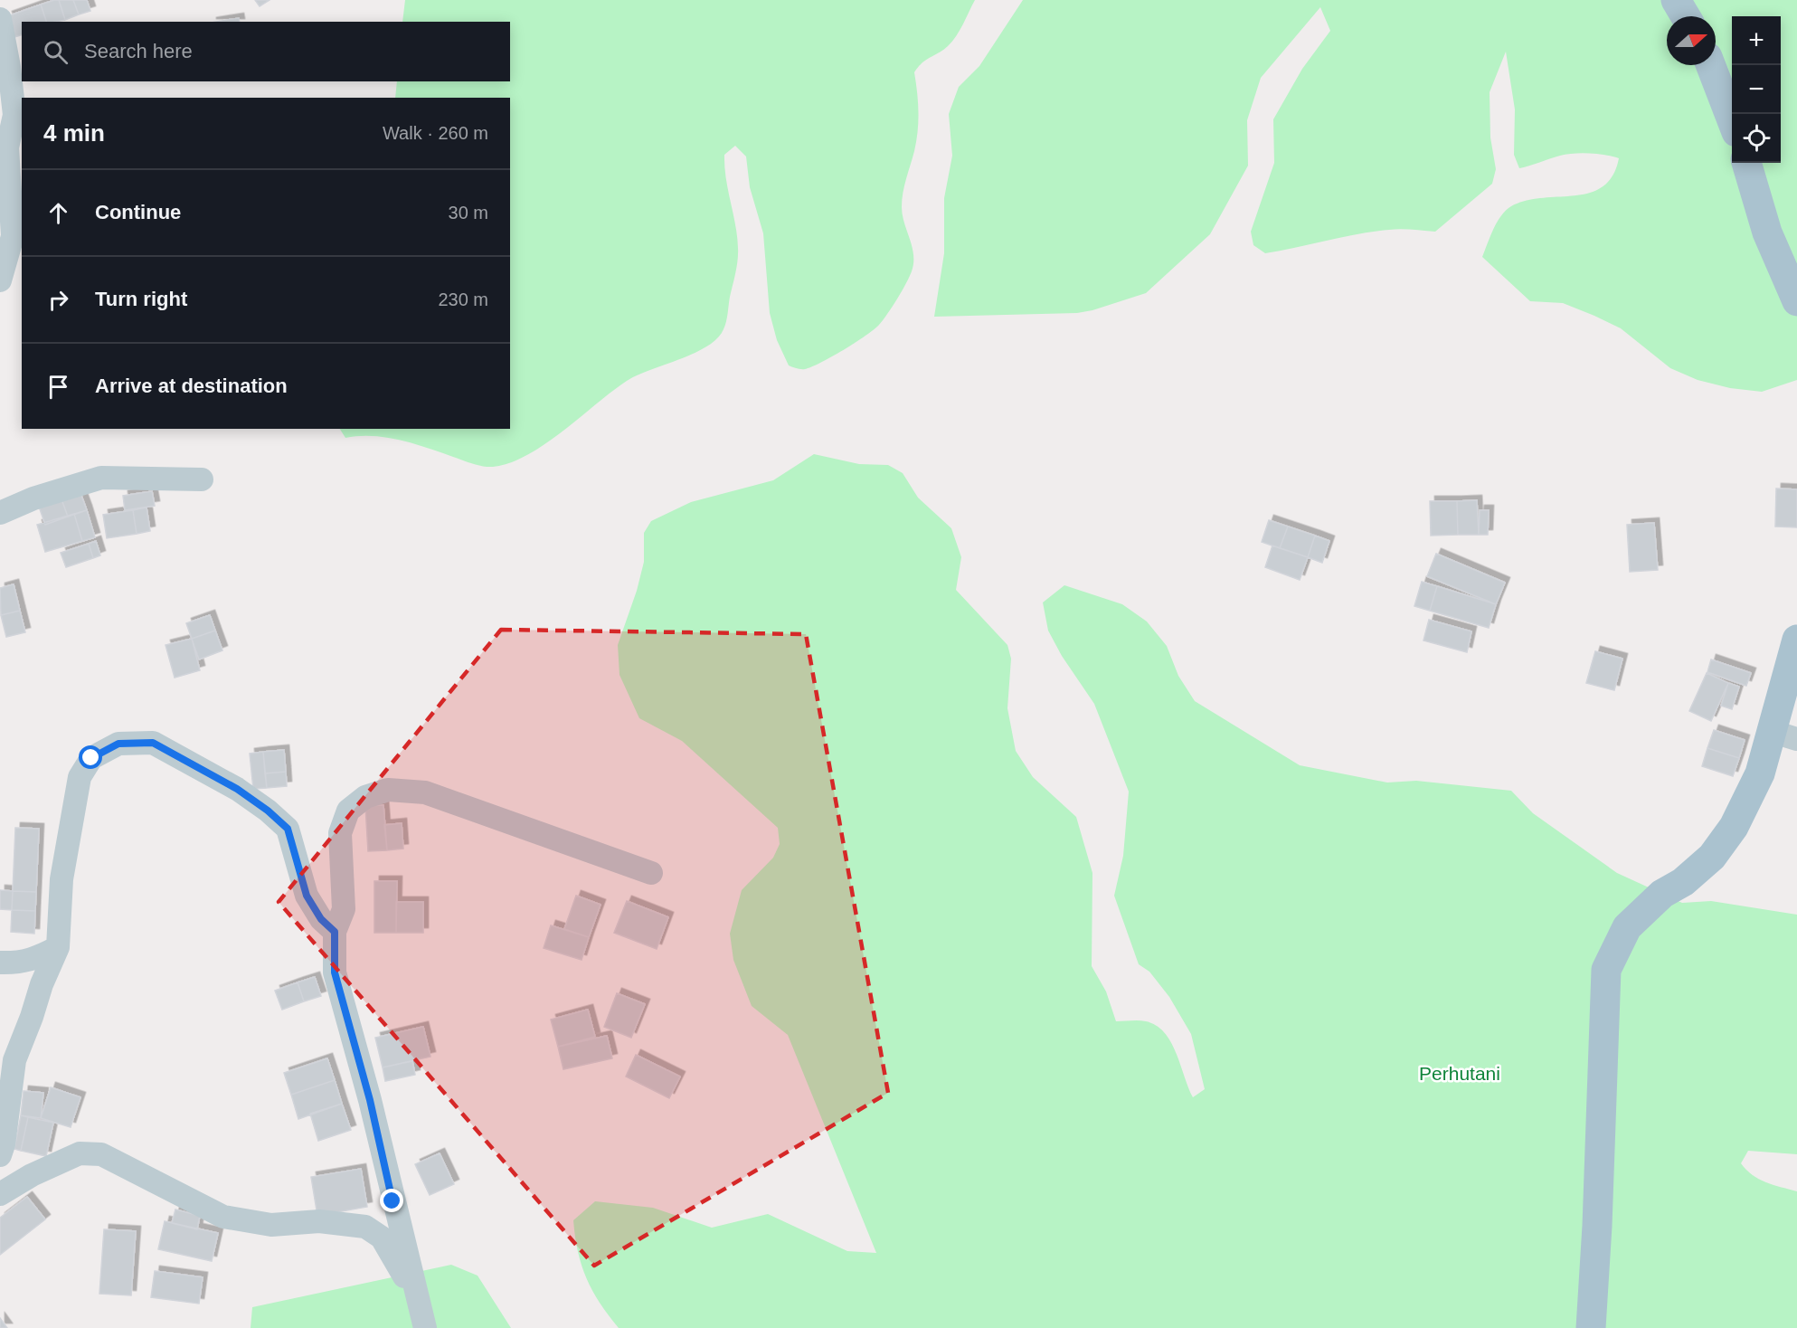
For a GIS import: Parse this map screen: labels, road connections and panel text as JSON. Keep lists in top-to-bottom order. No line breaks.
{"parks":["Perhutani"],"north":"right","page":{"map_buttons":["+","−"],"search":"Search here","heading":["4 min","Walk · 260 m"],"list":[["Continue","30 m"],["Turn right","230 m"],"Arrive at destination"]}}
